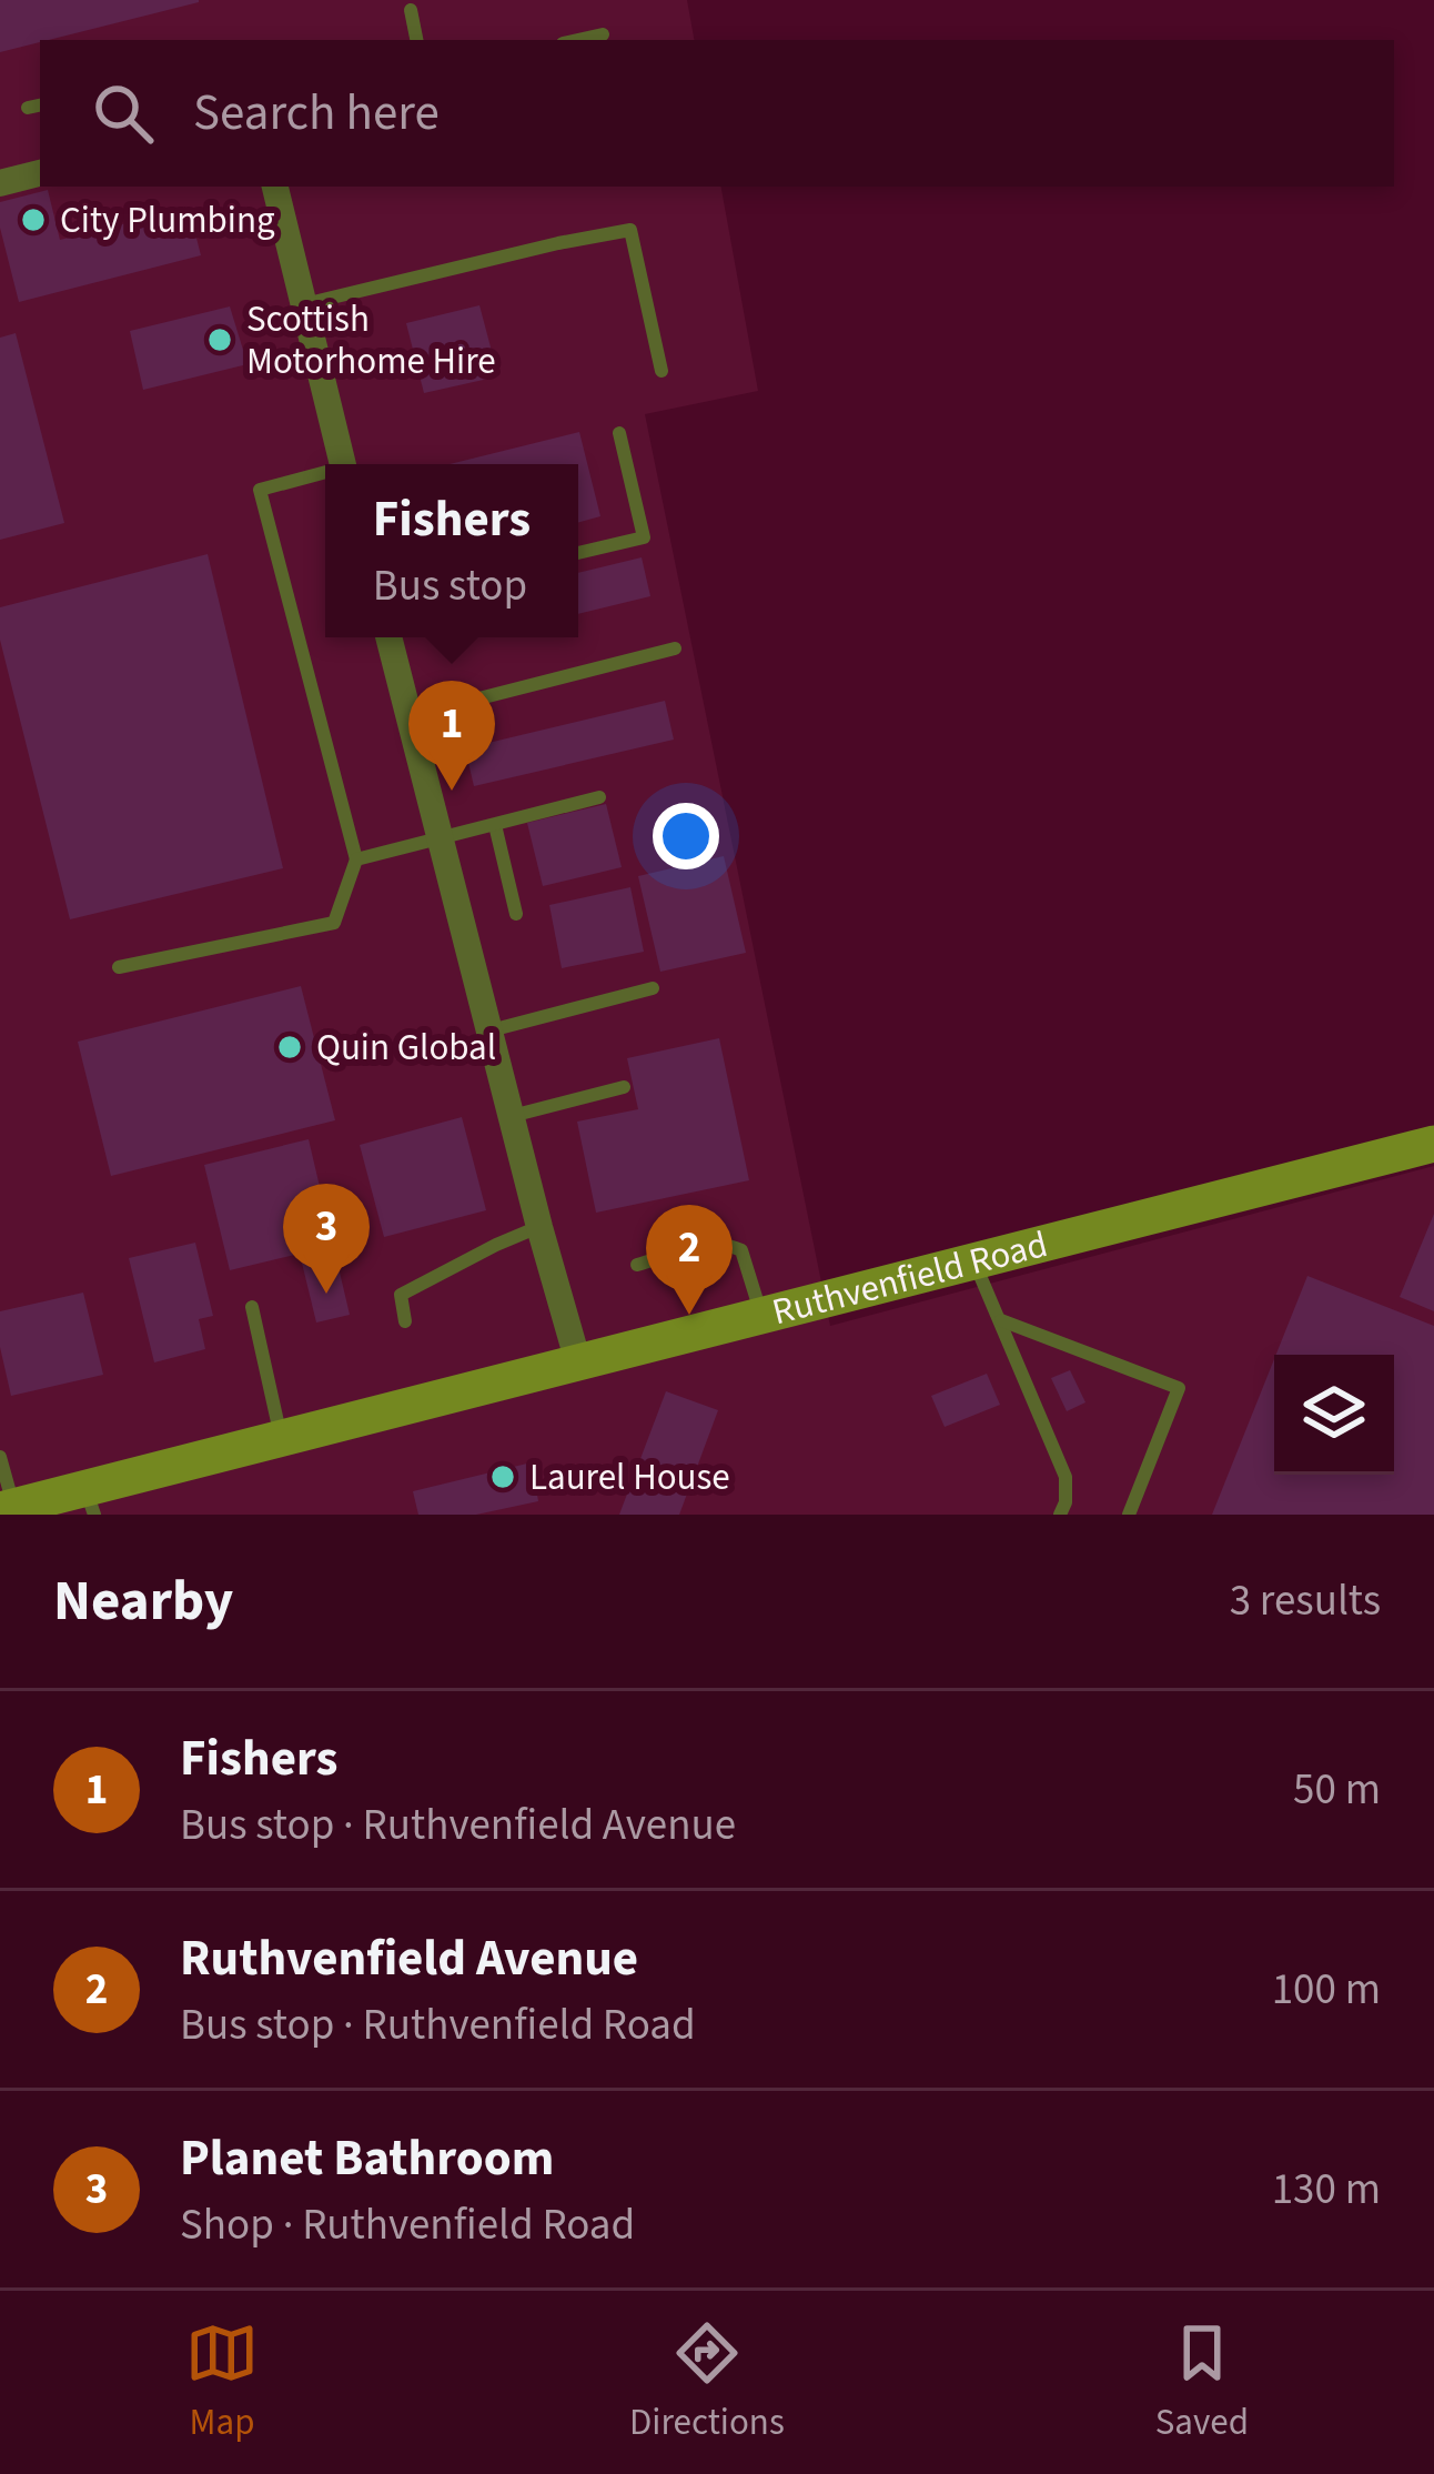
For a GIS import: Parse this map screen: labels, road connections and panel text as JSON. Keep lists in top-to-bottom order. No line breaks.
{"streets":{"street":["Ruthvenfield Road"]},"places":["City Plumbing","Scottish Motorhome Hire","Quin Global","Laurel House"],"page":{"search":"Search here","popup":["Fishers","Bus stop"],"pins":["1","3","2"],"heading":["Nearby","3 results"],"list":[{"mark":"1","name":"Fishers","note":"Bus stop · Ruthvenfield Avenue","value":"50 m"},{"mark":"2","name":"Ruthvenfield Avenue","note":"Bus stop · Ruthvenfield Road","value":"100 m"},{"mark":"3","name":"Planet Bathroom","note":"Shop · Ruthvenfield Road","value":"130 m"}],"nav":["Map","Directions","Saved"]}}
